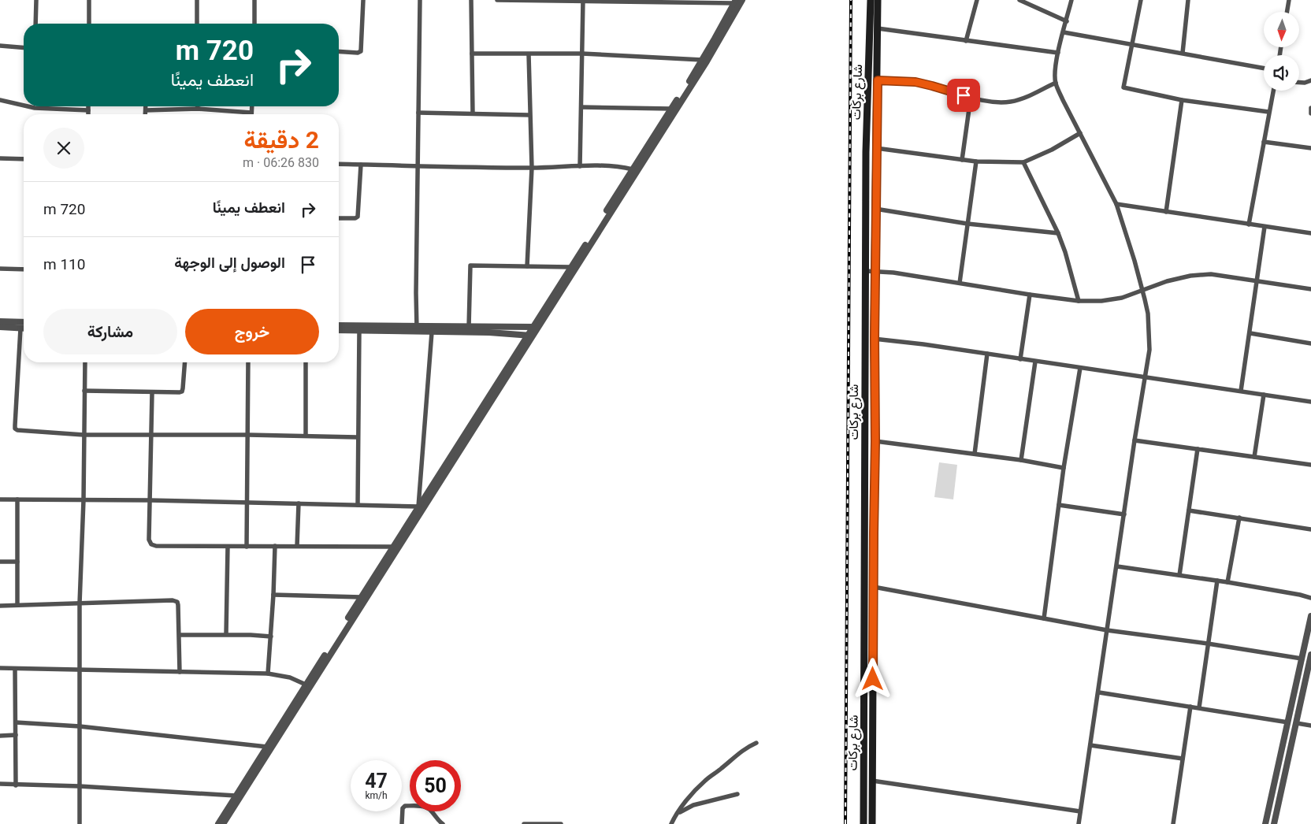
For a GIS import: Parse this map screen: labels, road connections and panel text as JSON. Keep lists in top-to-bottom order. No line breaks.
{"streets":{"main road":["شارع بركات"]},"north":"bottom","page":{"turn":["720 m","انعطف يمينًا"],"heading":["2 دقيقة","830 m · 06:26"],"list":[{"name":"انعطف يمينًا","value":"720 m"},{"name":"الوصول إلى الوجهة","value":"110 m"}],"buttons":["خروج","مشاركة"],"speed":"47 km/h","limit":"50"}}
